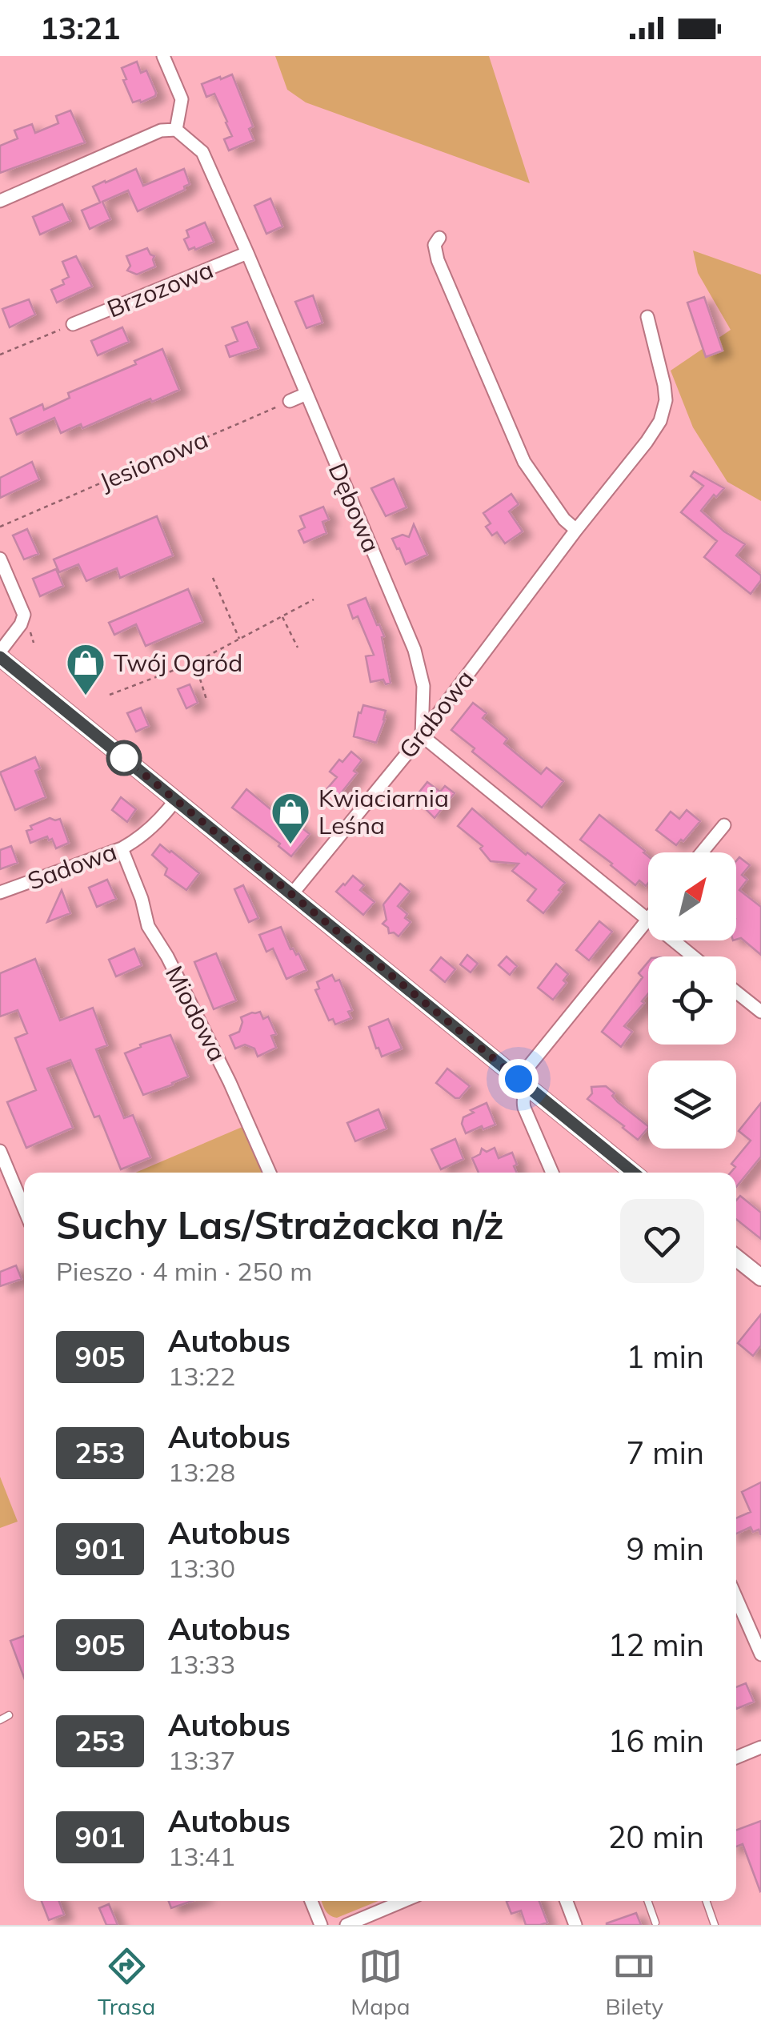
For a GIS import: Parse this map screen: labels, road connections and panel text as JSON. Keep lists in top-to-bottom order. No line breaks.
{"streets":{"street":["Brzozowa","Dębowa","Grabowa","Sadowa","Miodowa"],"path":["Jesionowa"]},"crossings":[["Brzozowa","Dębowa"],["Dębowa","Grabowa"],["Sadowa","Miodowa"]],"places":{"shop":["Twój Ogród","Kwiaciarnia Leśna"]},"lines":["bus line 905"],"north":"top right","page":{"status":"13:21","heading":["Suchy Las/Strażacka n/ż","Pieszo · 4 min · 250 m"],"list":[{"mark":"905","name":"Autobus","note":"13:22","value":"1 min"},{"mark":"253","name":"Autobus","note":"13:28","value":"7 min"},{"mark":"901","name":"Autobus","note":"13:30","value":"9 min"},{"mark":"905","name":"Autobus","note":"13:33","value":"12 min"},{"mark":"253","name":"Autobus","note":"13:37","value":"16 min"},{"mark":"901","name":"Autobus","note":"13:41","value":"20 min"}],"tabs":["Trasa","Mapa","Bilety"]}}
